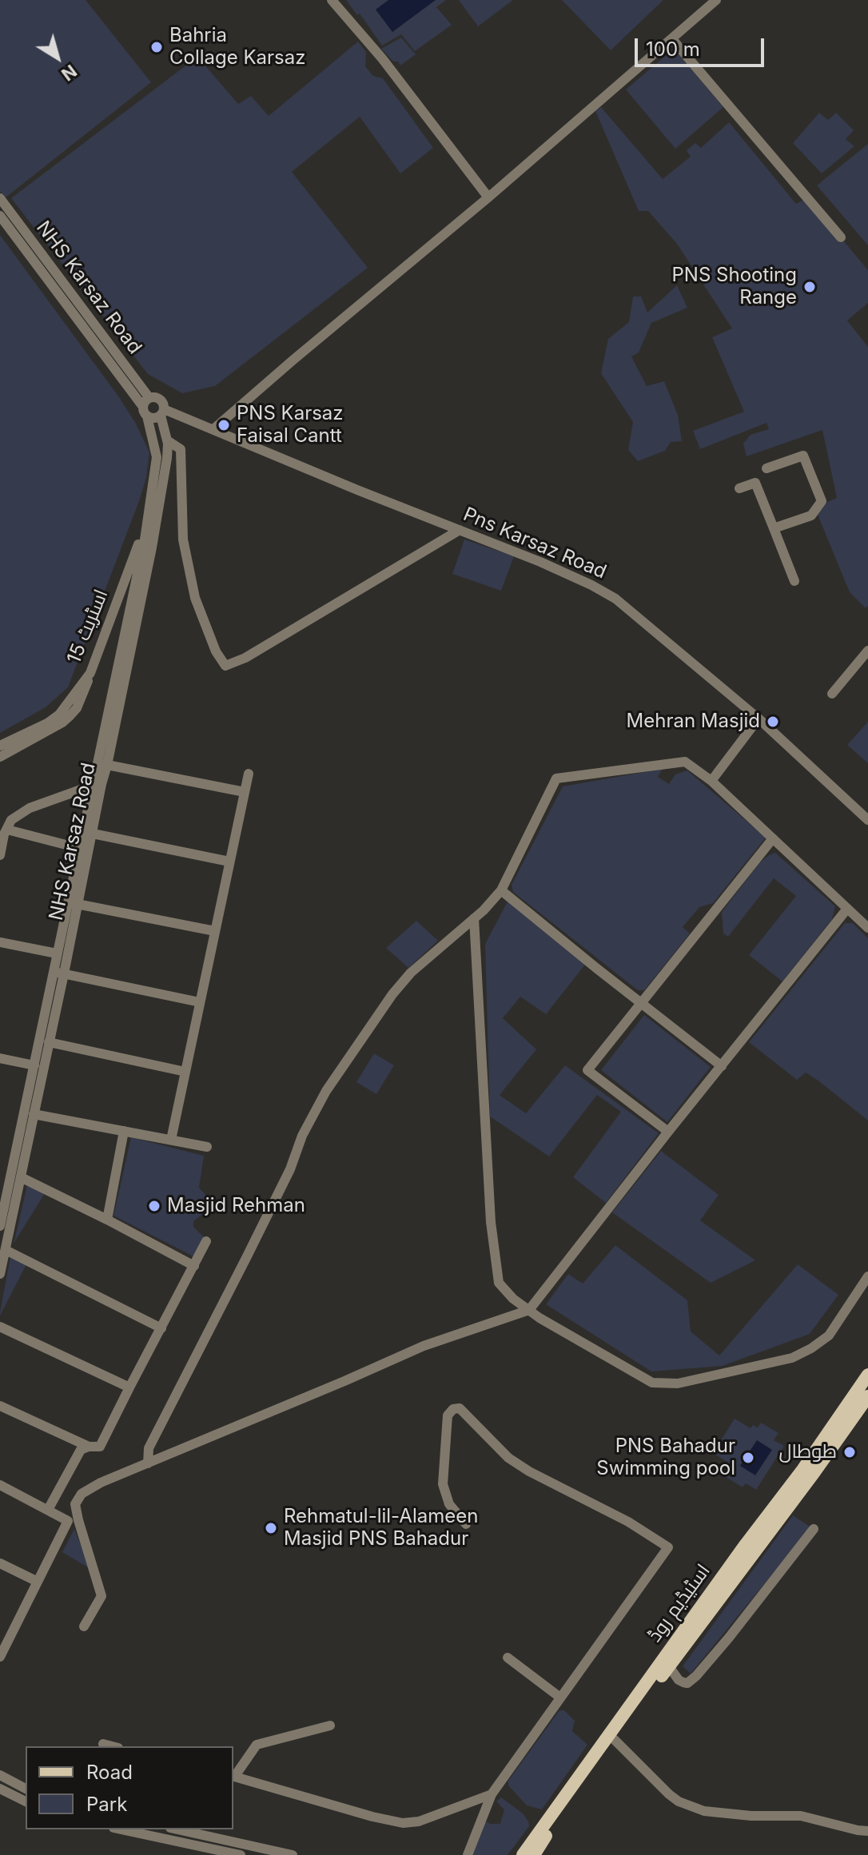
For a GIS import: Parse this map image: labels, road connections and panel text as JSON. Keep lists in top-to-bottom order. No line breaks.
{"streets":{"main road":["اسٹیڈیم روڈ"],"street":["NHS Karsaz Road","Pns Karsaz Road","اسٹریٹ 15"]},"crossings":[["NHS Karsaz Road","Pns Karsaz Road"],["NHS Karsaz Road","اسٹریٹ 15"]],"places":["Bahria Collage Karsaz","PNS Shooting Range","PNS Karsaz Faisal Cantt","Mehran Masjid","Masjid Rehman","طوطال","PNS Bahadur Swimming pool","Rehmatul-lil-Alameen Masjid PNS Bahadur"],"legend":["Road","Park"],"scale_bar":"100 m","north":"bottom right"}
